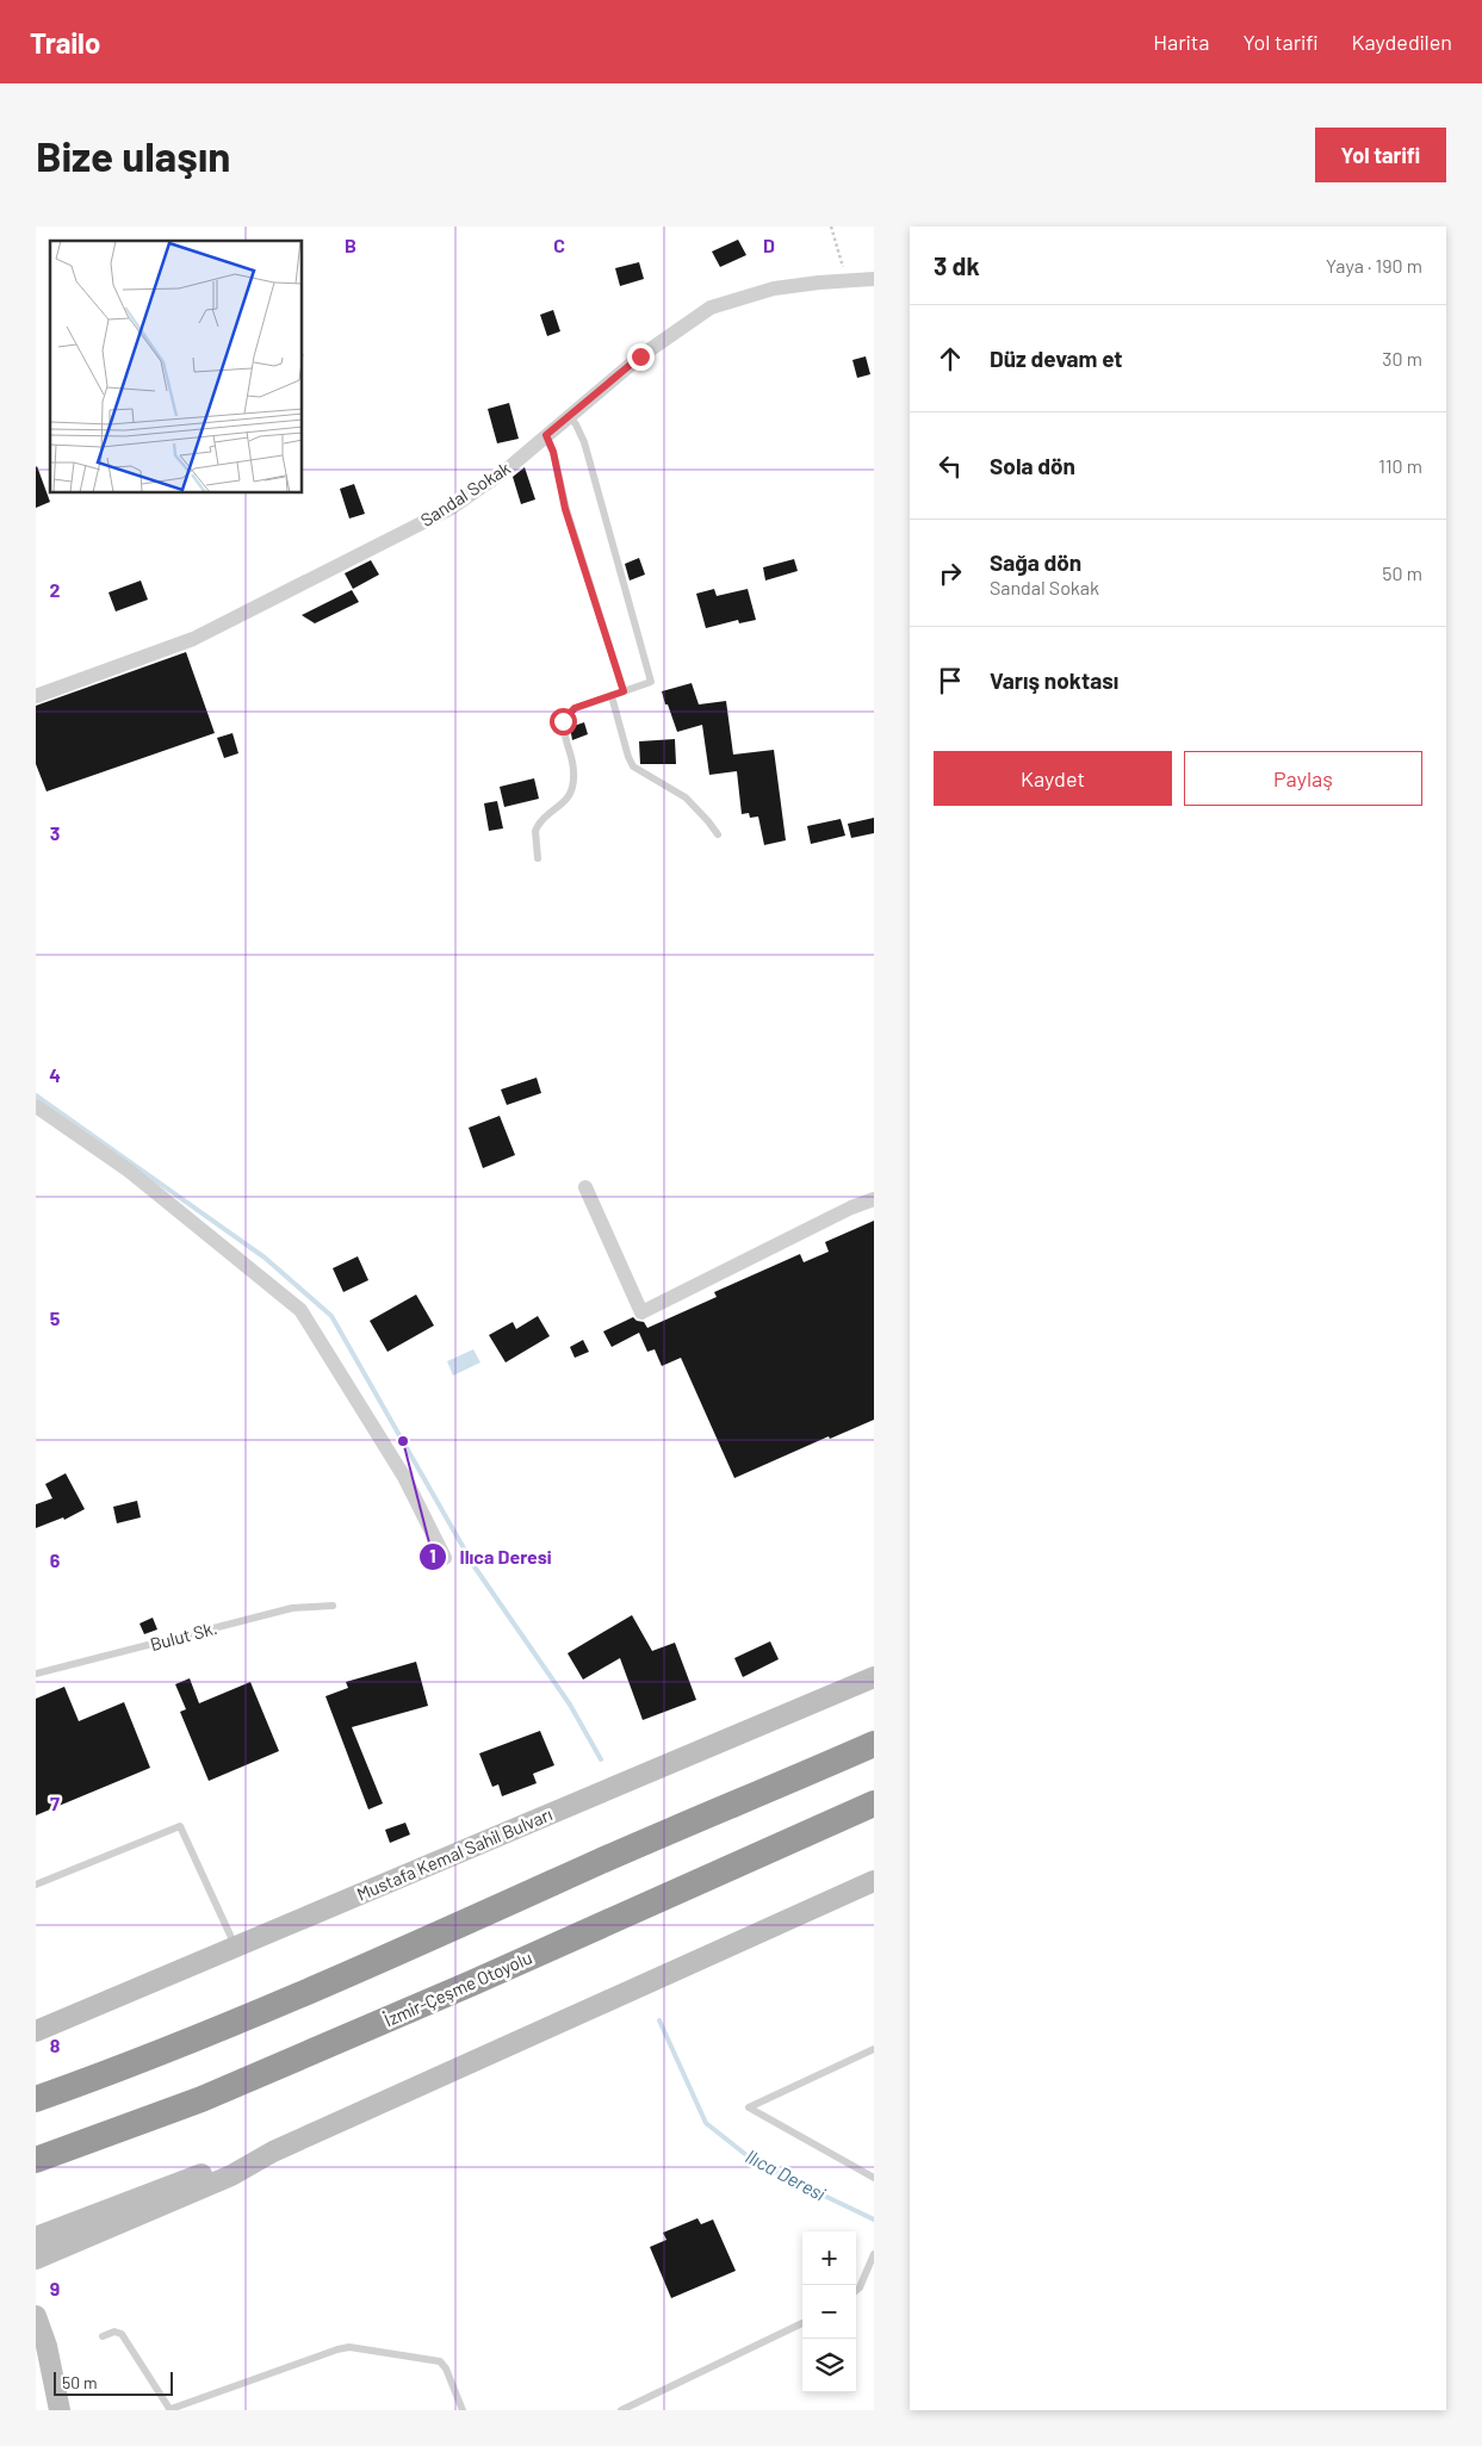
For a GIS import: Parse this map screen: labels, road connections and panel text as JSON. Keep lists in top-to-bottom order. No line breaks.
{"streets":{"highway":["İzmir-Çeşme Otoyolu"],"street":["Sandal Sokak","Mustafa Kemal Sahil Bulvarı"],"lane":["Bulut Sk."]},"water":["Ilıca Deresi"],"places":["Ilıca Deresi"],"scale_bar":"50 m","page":{"header":"Trailo","nav":["Harita","Yol tarifi","Kaydedilen"],"buttons":["Yol tarifi",["Kaydet","Paylaş"]],"title":"Bize ulaşın","heading":["3 dk","Yaya · 190 m"],"list":[["Düz devam et","30 m"],["Sola dön","110 m"],["Sağa dön","Sandal Sokak","50 m"],"Varış noktası"],"map_buttons":["+","−"],"scale":"50 m"},"grid":{"columns":["B","C","D"],"rows":["2","3","4","5","6","7","8","9"]}}
